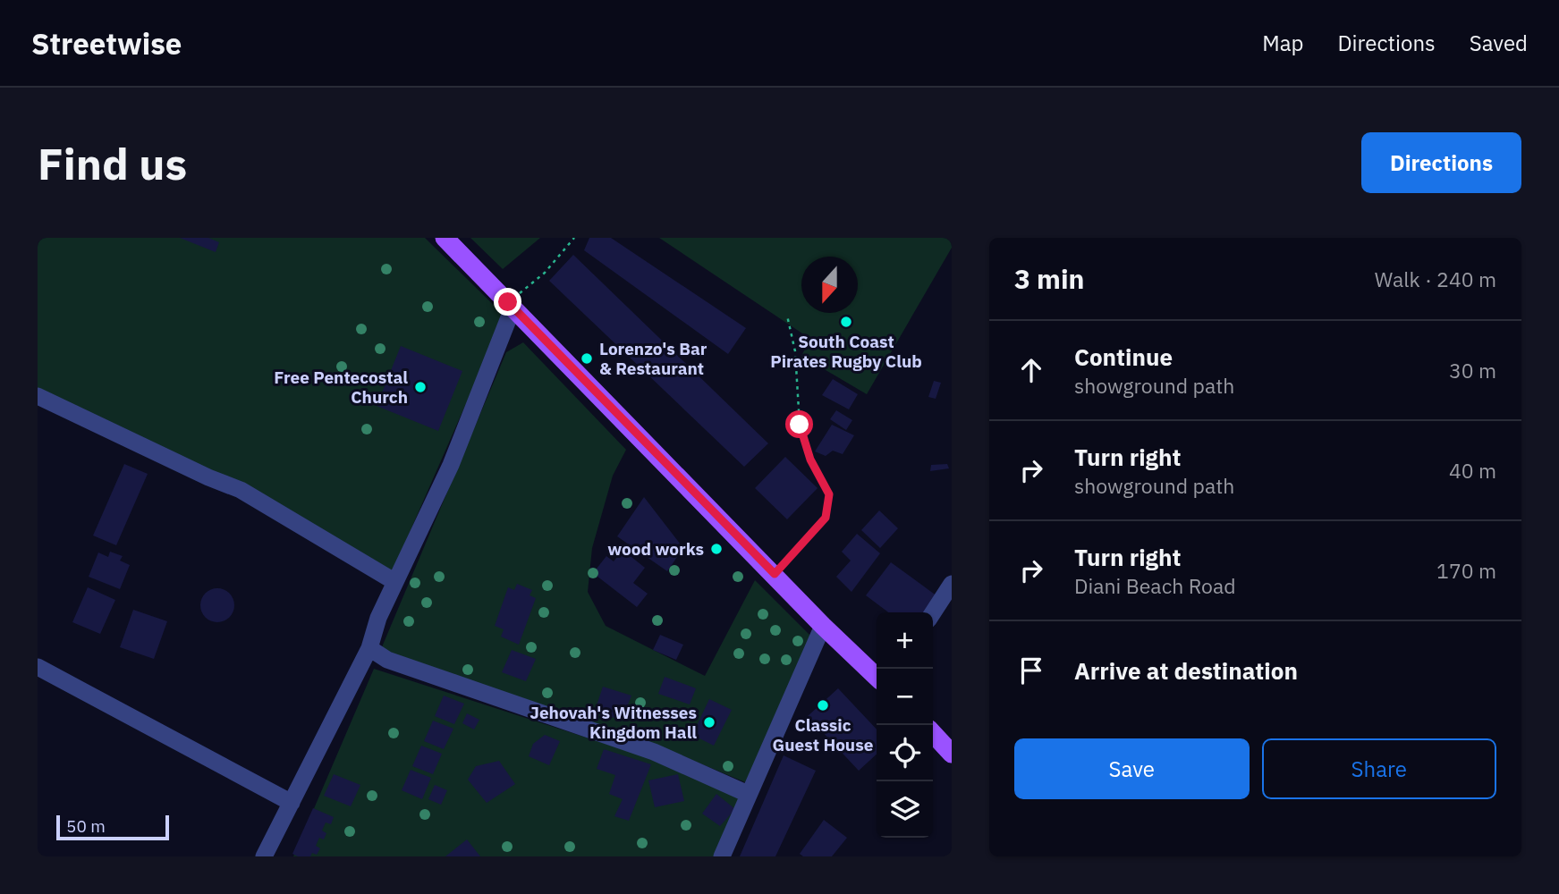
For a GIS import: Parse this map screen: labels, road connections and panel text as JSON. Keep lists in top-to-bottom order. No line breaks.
{"places":["South Coast Pirates Rugby Club","Lorenzo's Bar & Restaurant","Free Pentecostal Church","wood works","Classic Guest House","Jehovah's Witnesses Kingdom Hall"],"scale_bar":"50 m","north":"bottom","page":{"header":"Streetwise","nav":["Map","Directions","Saved"],"buttons":["Directions",["Save","Share"]],"title":"Find us","heading":["3 min","Walk · 240 m"],"list":[["Continue","showground path","30 m"],["Turn right","showground path","40 m"],["Turn right","Diani Beach Road","170 m"],"Arrive at destination"],"map_buttons":["+","−"],"scale":"50 m"}}
